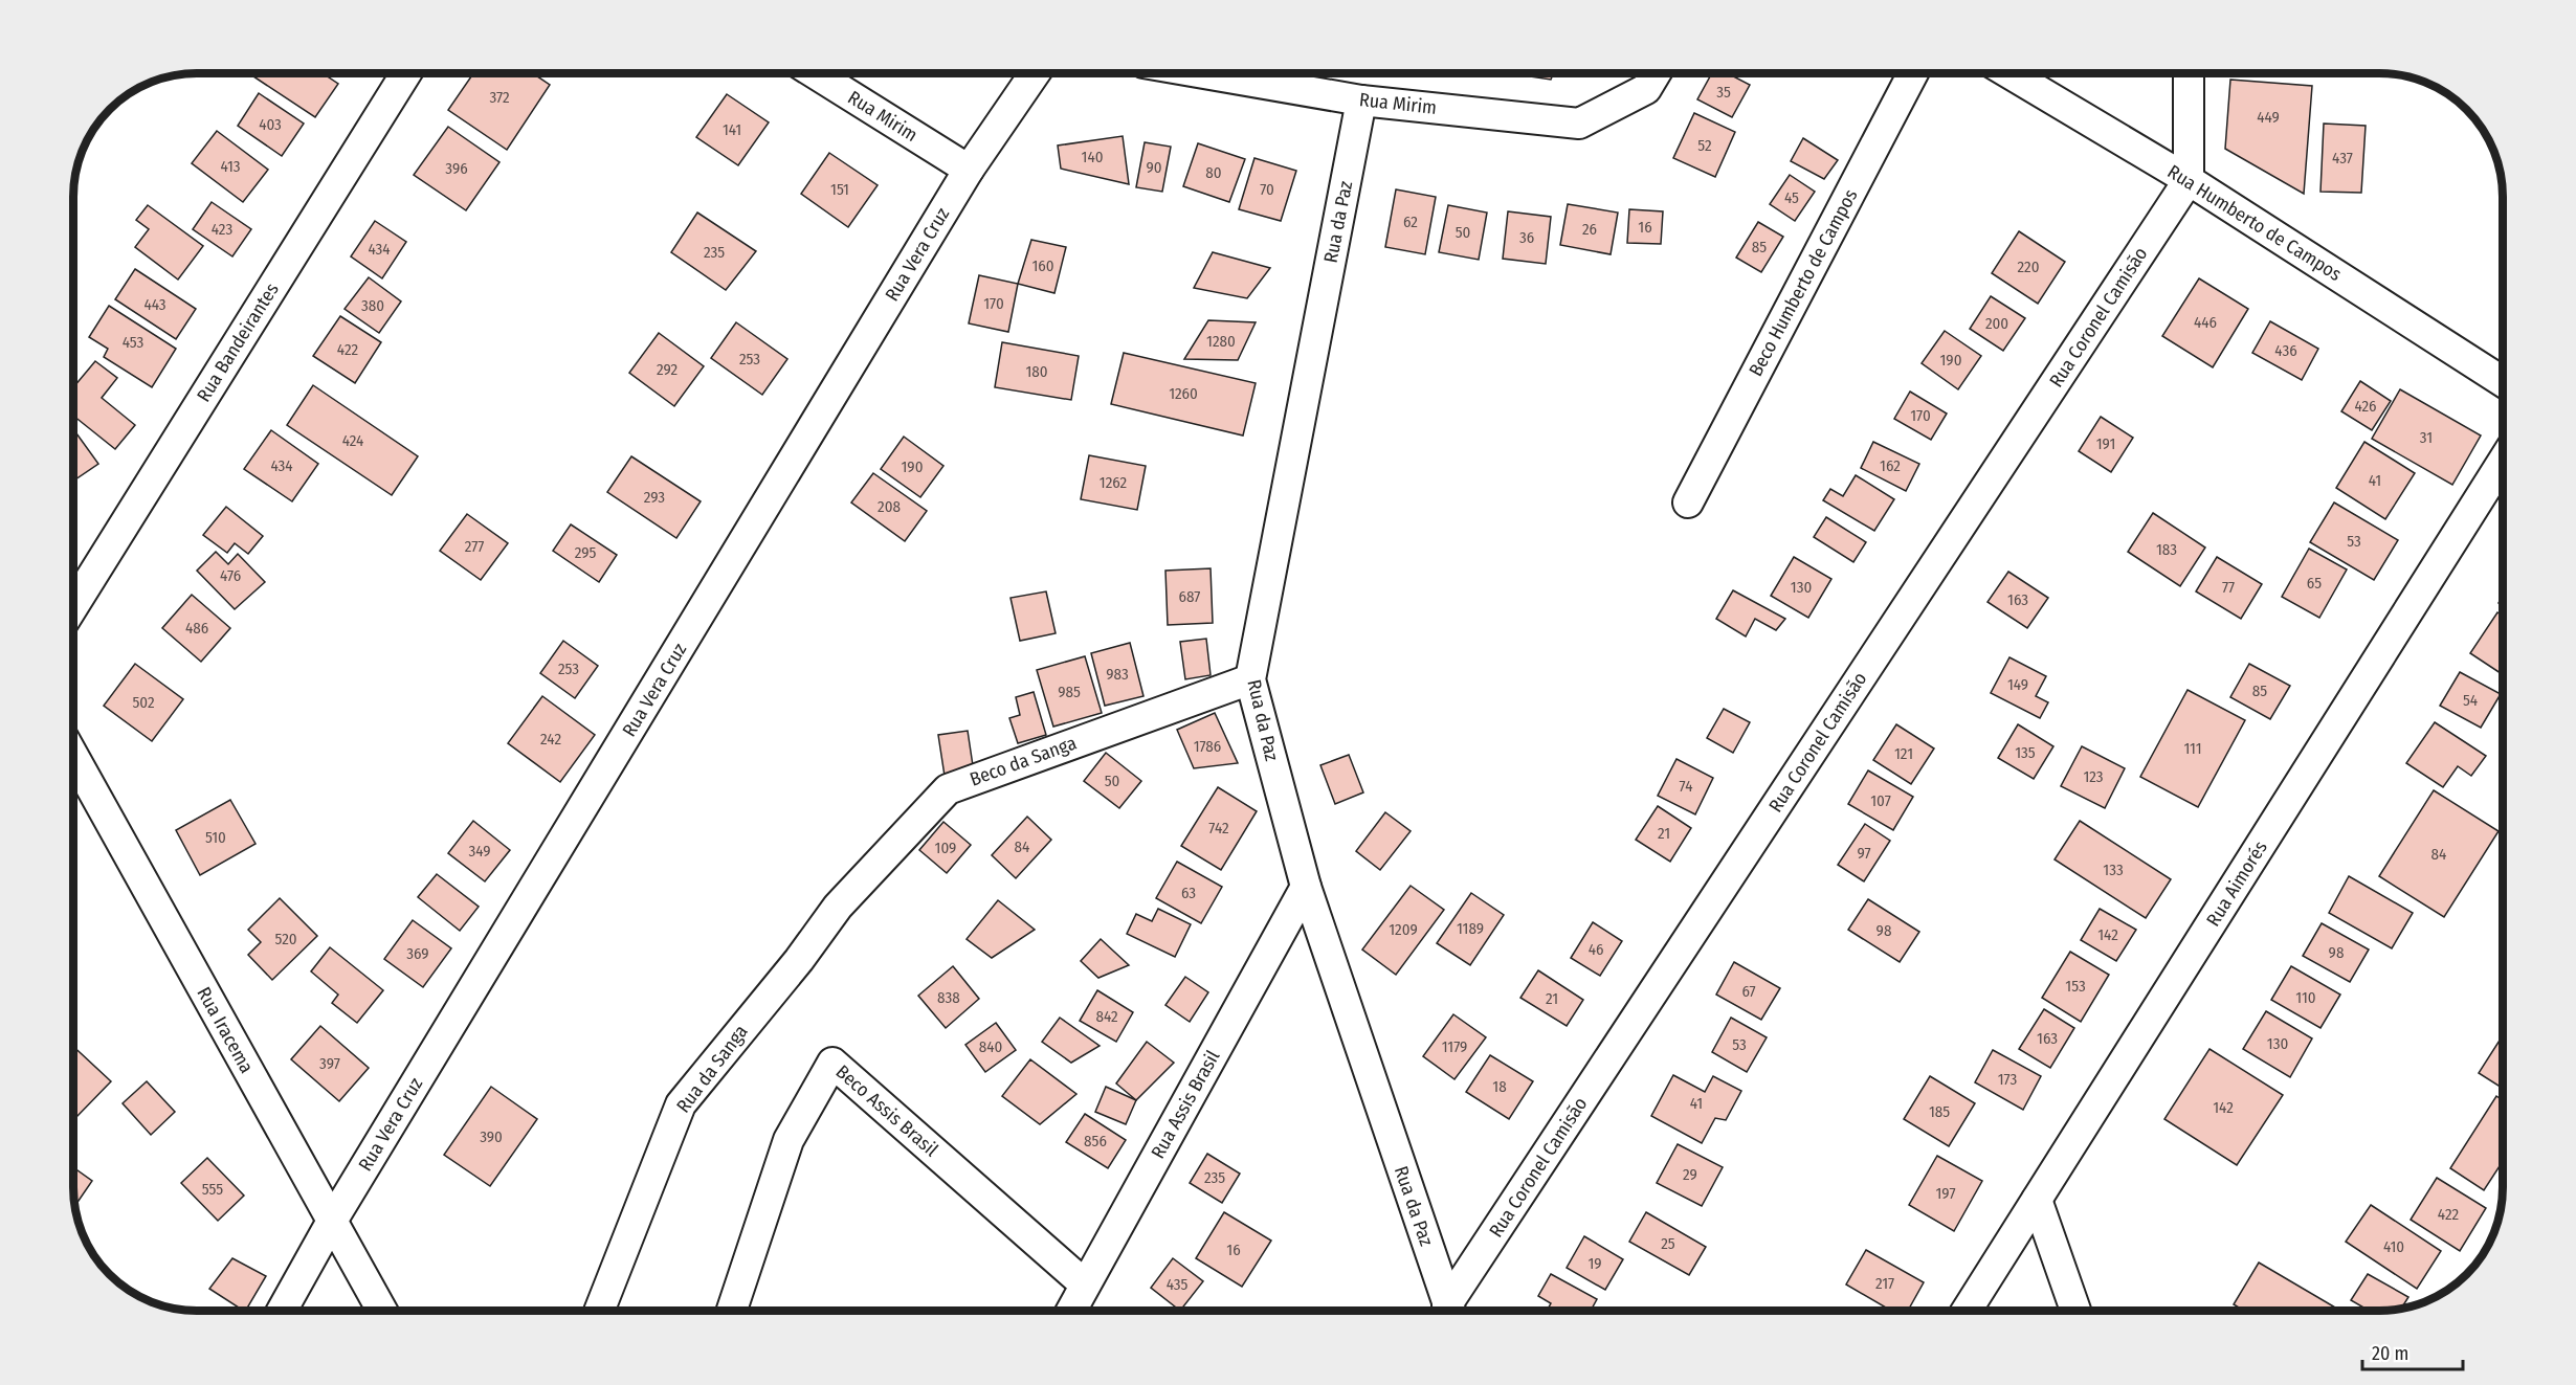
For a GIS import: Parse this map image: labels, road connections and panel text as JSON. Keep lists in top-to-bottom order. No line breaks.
{"streets":{"street":["Rua Mirim","Rua da Paz","Rua Humberto de Campos","Rua Vera Cruz","Beco Humberto de Campos","Rua Coronel Camisão","Rua Bandeirantes","Beco da Sanga","Rua Aimorés","Rua Iracema","Rua da Sanga","Rua Assis Brasil","Beco Assis Brasil"]},"crossings":[["Rua Mirim","Rua da Paz"],["Rua Mirim","Rua Vera Cruz"],["Rua da Paz","Beco da Sanga"],["Rua da Paz","Rua Assis Brasil"],["Rua Humberto de Campos","Rua Coronel Camisão"],["Rua Vera Cruz","Rua Iracema"],["Beco da Sanga","Rua da Sanga"],["Rua Assis Brasil","Beco Assis Brasil"]],"house_numbers":["35","372","449","403","141","52","140","437","413","90","396","80","151","70","45","62","16","423","26","50","36","85","434","235","160","220","170","443","380","446","200","1280","453","422","436","253","190","292","180","1260","426","170","31","424","191","434","162","190","41","1262","293","208","53","277","183","295","476","65","130","77","687","163","486","253","983","149","85","985","54","502","242","1786","111","135","121","123","50","74","107","742","21","510","84","109","349","97","84","133","63","1189","1209","98","142","520","46","98","369","153","67","838","110","21","842","163","130","53","840","1179","397","173","18","41","142","185","390","856","29","235","555","197","422","25","410","16","19","217","435"],"scale_bar":"20 m"}
